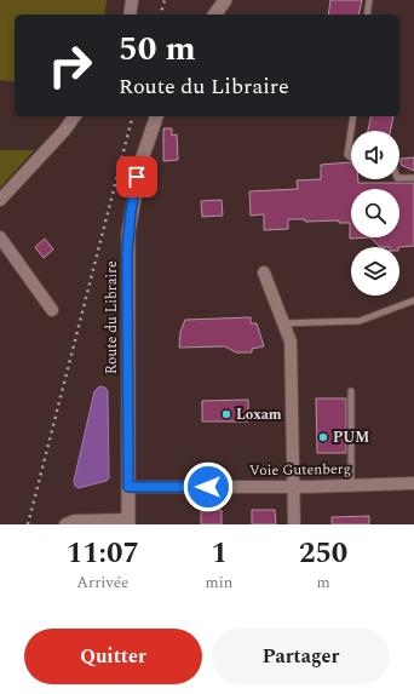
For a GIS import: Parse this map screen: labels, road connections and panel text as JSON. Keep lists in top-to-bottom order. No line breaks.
{"streets":{"main road":["Route du Libraire"],"street":["Voie Gutenberg"]},"crossings":[["Route du Libraire","Voie Gutenberg"]],"places":["Loxam","PUM"],"page":{"turn":["50 m","Route du Libraire"],"eta":["11:07","Arrivée","1","min","250","m"],"buttons":["Quitter","Partager"]}}
